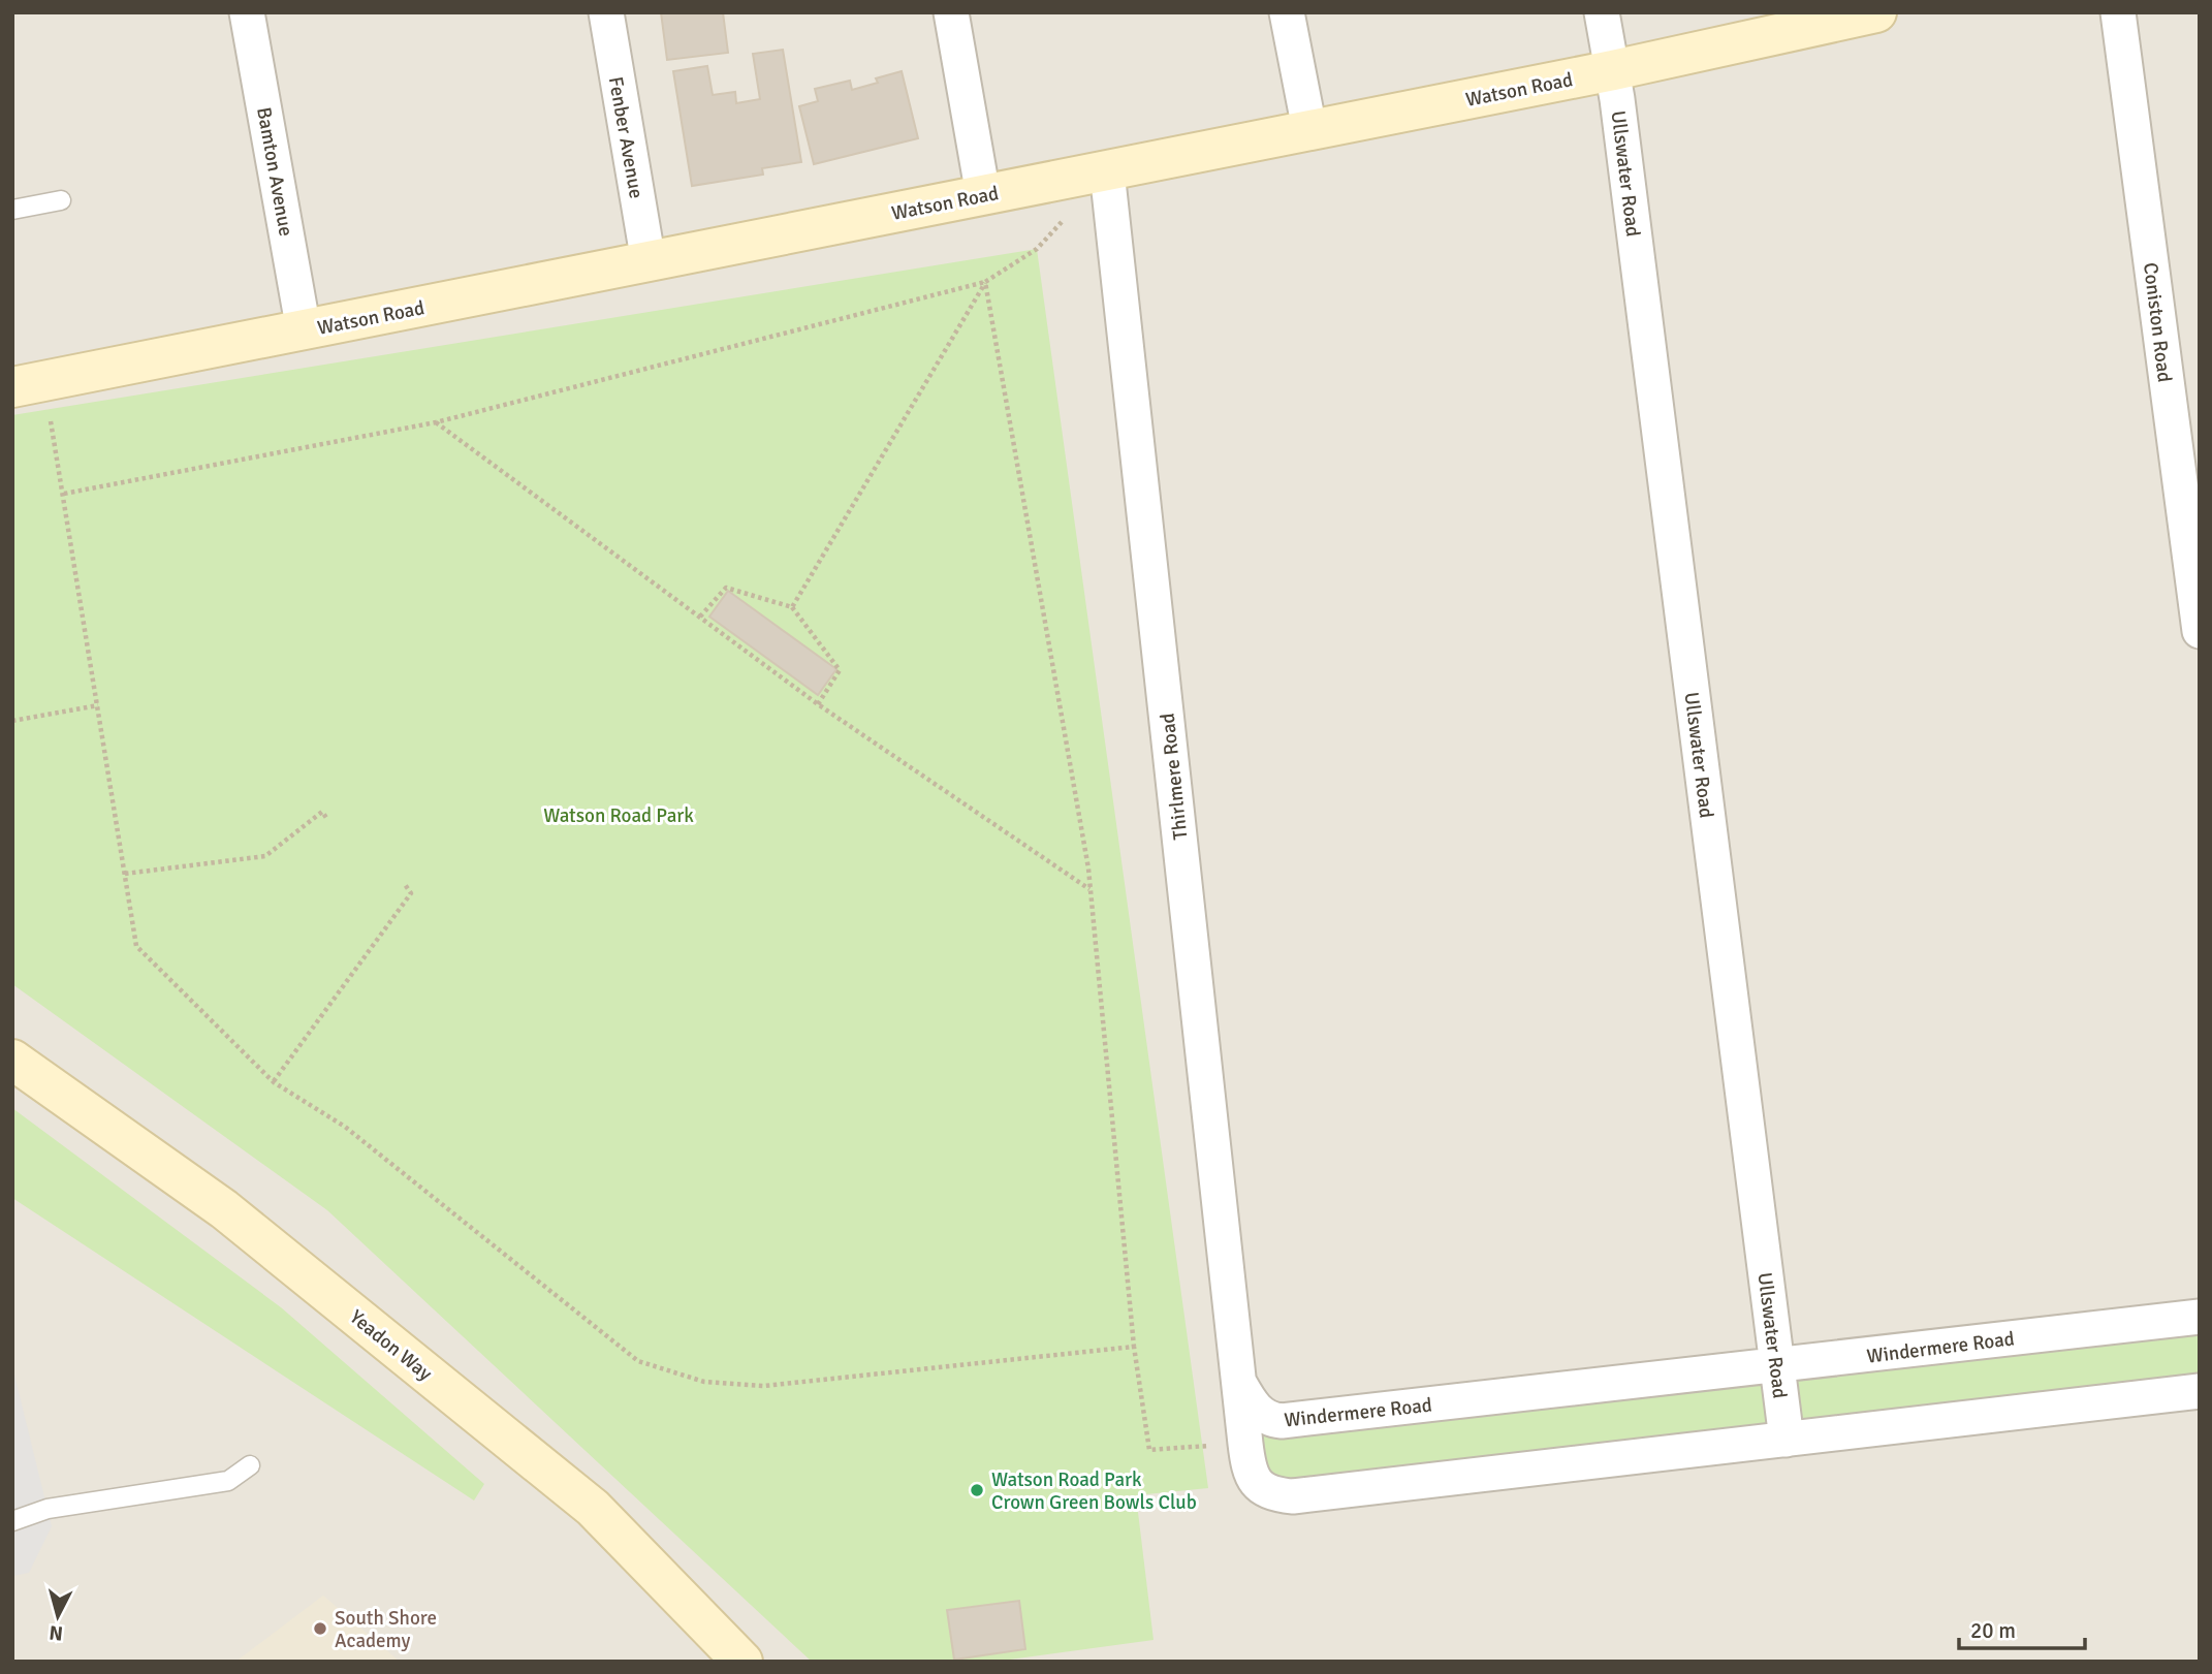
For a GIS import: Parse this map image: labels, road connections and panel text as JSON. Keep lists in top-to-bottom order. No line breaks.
{"streets":{"street":["Watson Road","Fenber Avenue","Bamton Avenue","Ullswater Road","Coniston Road","Thirlmere Road","Yeadon Way","Windermere Road"]},"crossings":[["Watson Road","Fenber Avenue"],["Watson Road","Bamton Avenue"],["Watson Road","Ullswater Road"],["Watson Road","Thirlmere Road"],["Ullswater Road","Windermere Road"],["Thirlmere Road","Windermere Road"]],"parks":["Watson Road Park"],"places":["Watson Road Park Crown Green Bowls Club","South Shore Academy"],"scale_bar":"20 m","north":"bottom"}
